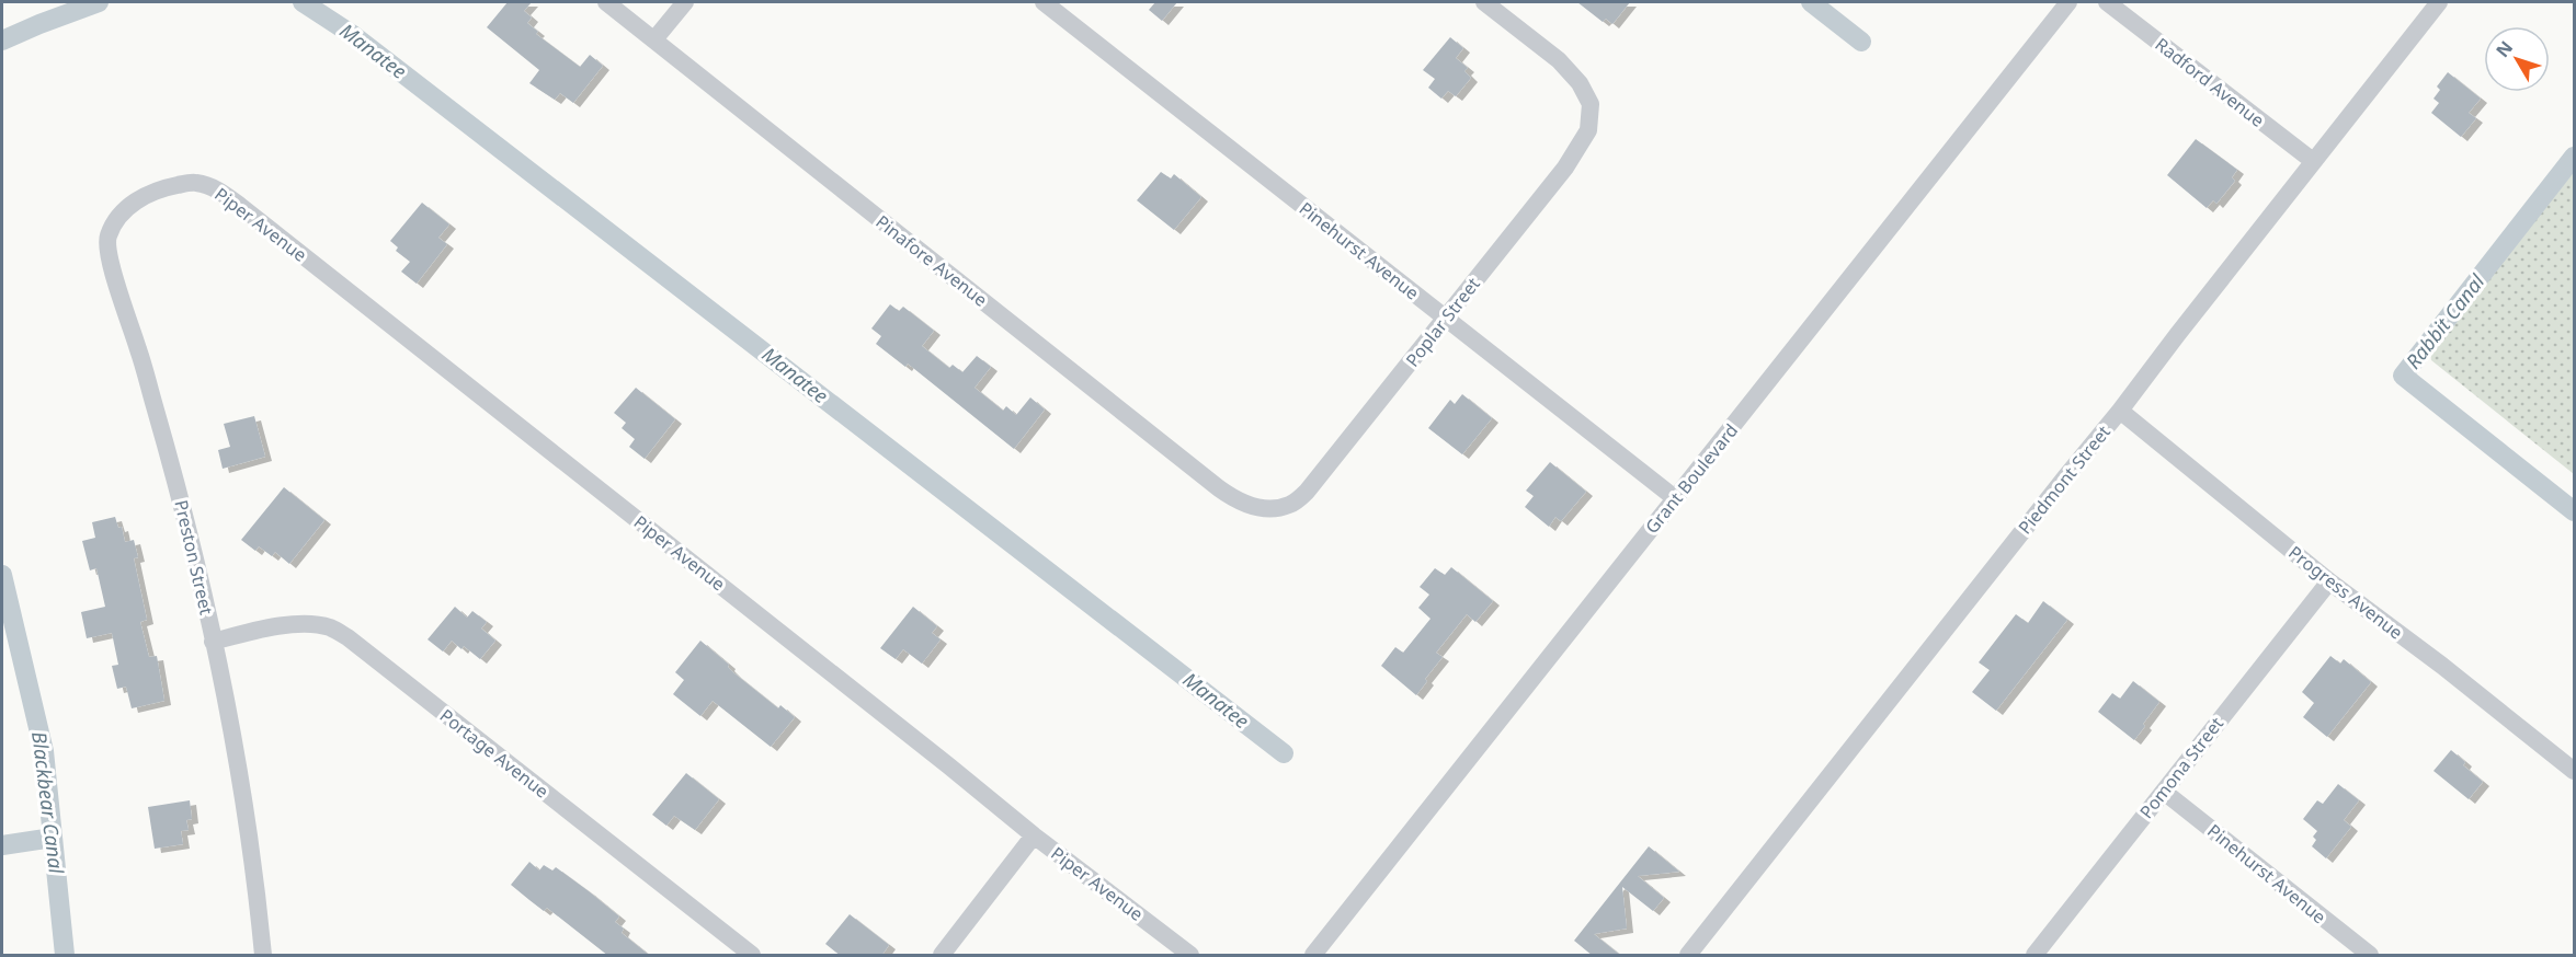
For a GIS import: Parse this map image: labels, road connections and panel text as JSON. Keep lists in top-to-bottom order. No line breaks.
{"streets":{"street":["Radford Avenue","Piper Avenue","Pinehurst Avenue","Pinafore Avenue","Poplar Street","Grant Boulevard","Piedmont Street","Preston Street","Progress Avenue","Portage Avenue","Pomona Street"]},"crossings":[["Radford Avenue","Piedmont Street"],["Piper Avenue","Preston Street"],["Pinehurst Avenue","Poplar Street"],["Pinehurst Avenue","Grant Boulevard"],["Pinehurst Avenue","Pomona Street"],["Pinafore Avenue","Poplar Street"],["Piedmont Street","Progress Avenue"],["Preston Street","Portage Avenue"],["Progress Avenue","Pomona Street"]],"water":["Manatee","Rabbit Canal","Blackbear Canal"],"north":"top left"}
